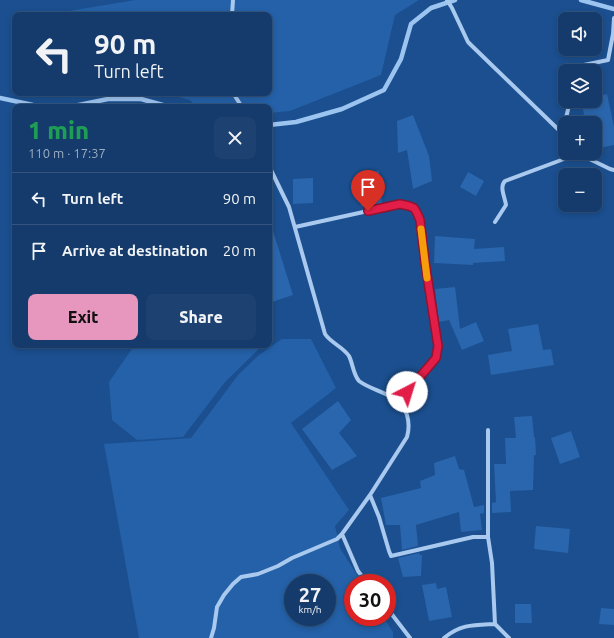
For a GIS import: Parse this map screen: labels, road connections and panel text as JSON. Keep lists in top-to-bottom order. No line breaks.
{"page":{"map_buttons":["+","−"],"turn":["90 m","Turn left"],"heading":["1 min","110 m · 17:37"],"list":[{"name":"Turn left","value":"90 m"},{"name":"Arrive at destination","value":"20 m"}],"buttons":["Exit","Share"],"speed":"27 km/h","limit":"30"}}
